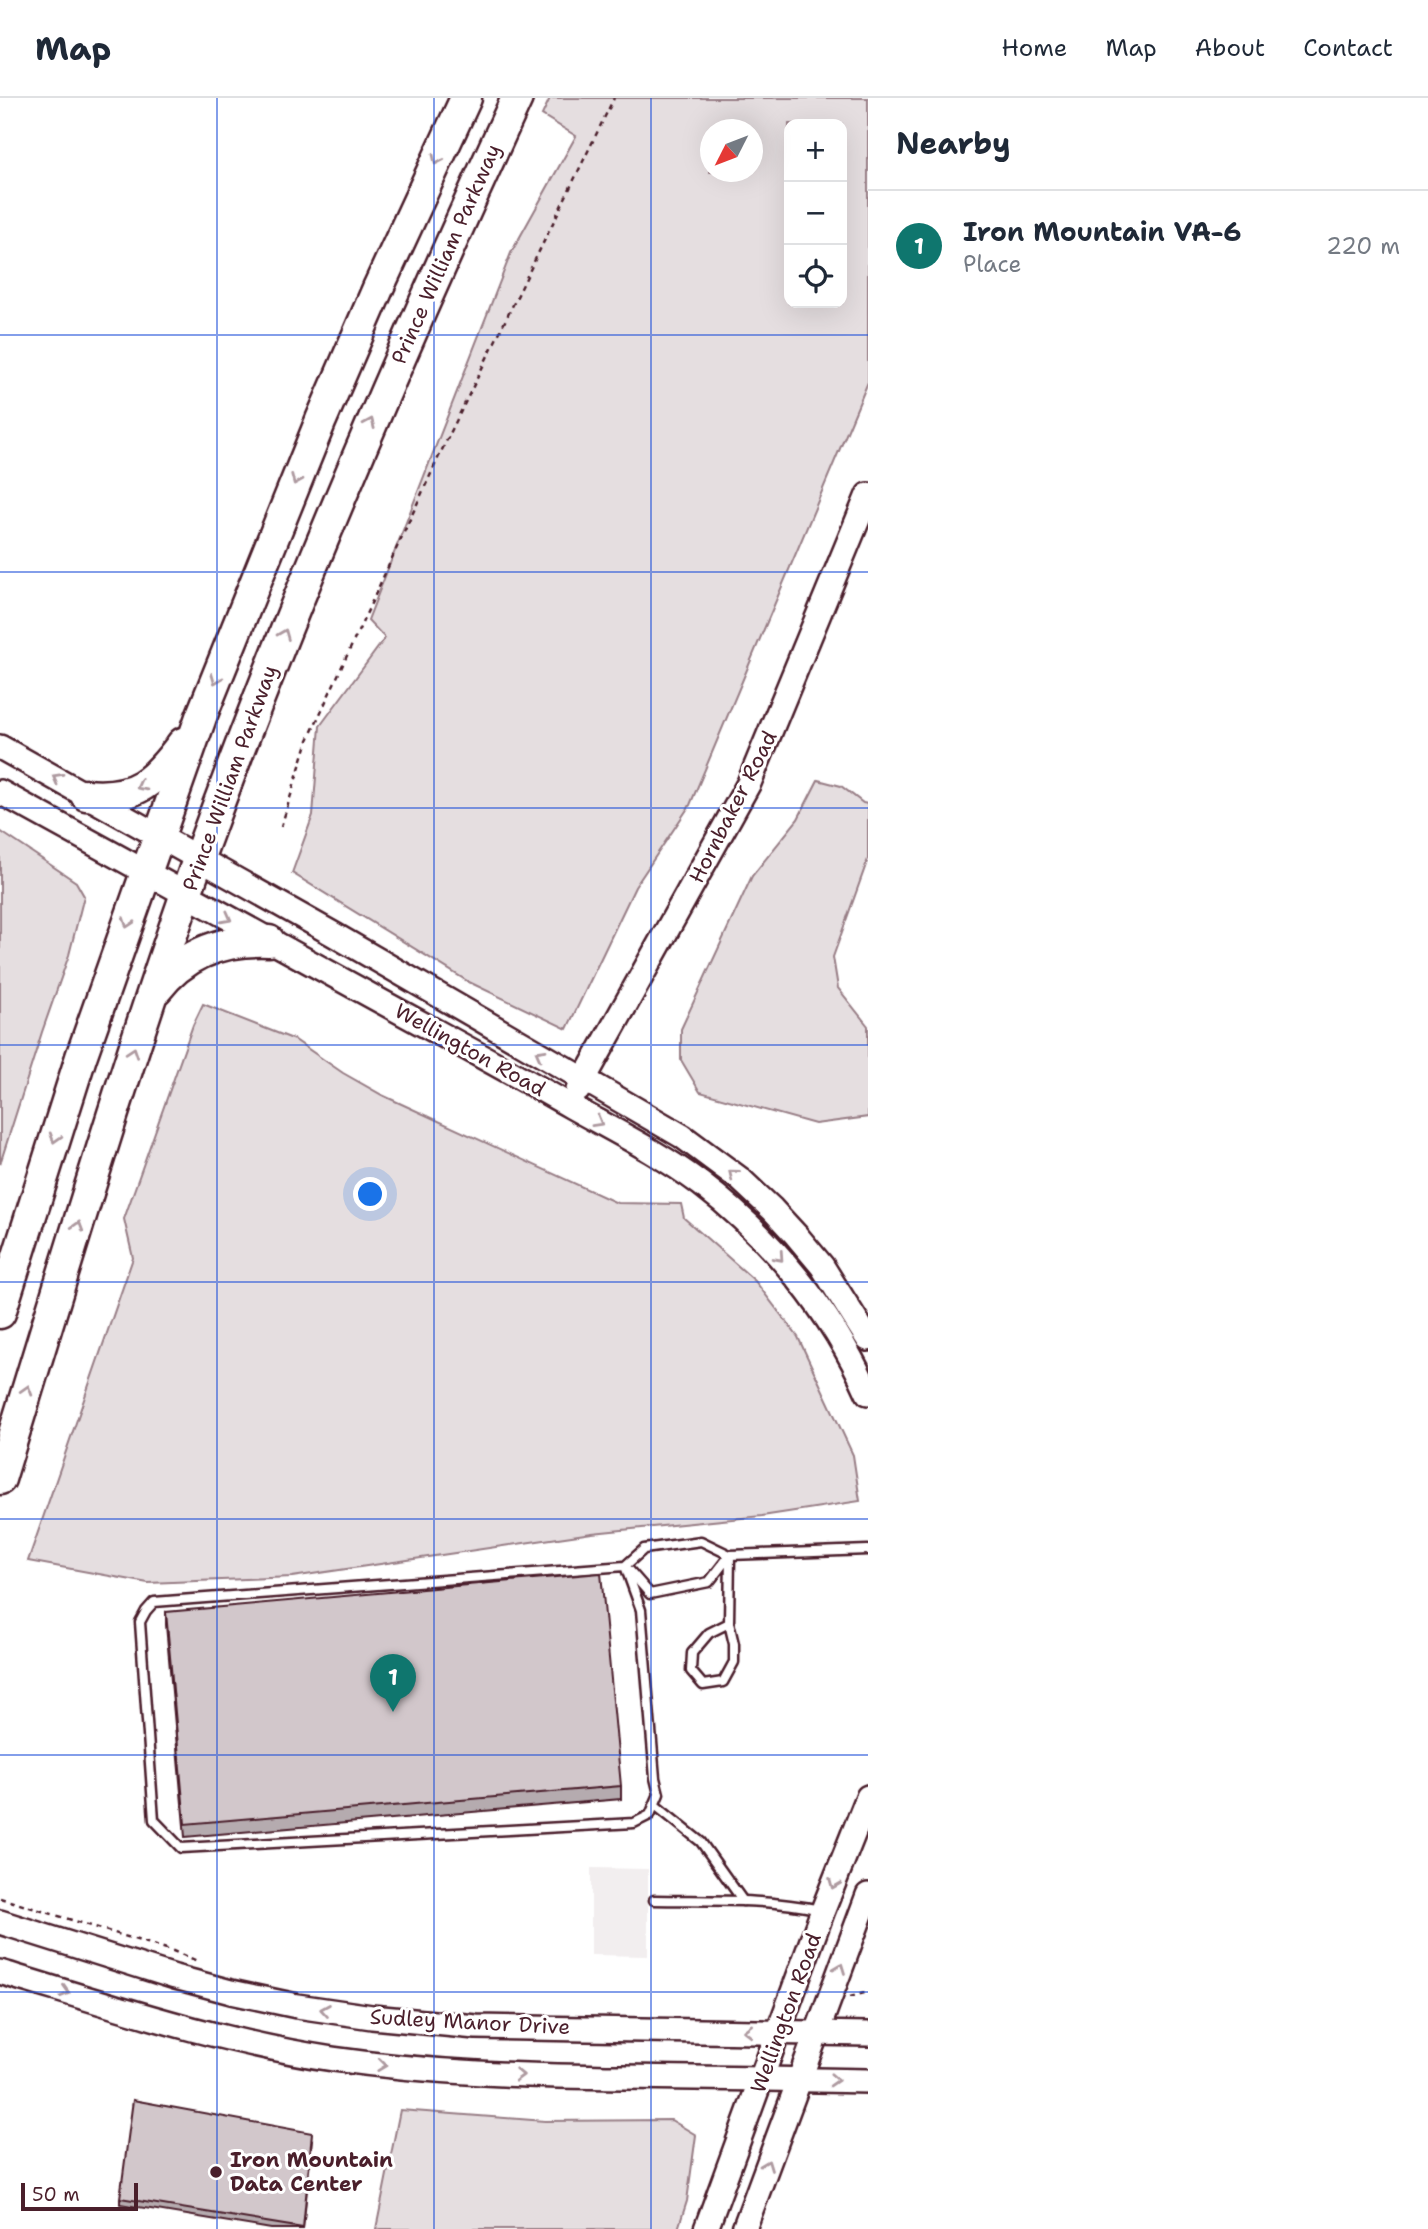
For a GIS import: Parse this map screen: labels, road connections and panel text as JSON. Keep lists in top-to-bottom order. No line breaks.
{"streets":{"highway":["Prince William Parkway"],"main road":["Hornbaker Road","Wellington Road","Sudley Manor Drive"]},"crossings":[["Prince William Parkway","Wellington Road"],["Hornbaker Road","Wellington Road"],["Wellington Road","Sudley Manor Drive"]],"places":["Iron Mountain Data Center"],"scale_bar":"50 m","north":"bottom left","page":{"header":"Map","nav":["Home","Map","About","Contact"],"heading":"Nearby","map_buttons":["+","−"],"list":[{"mark":"1","name":"Iron Mountain VA-6","note":"Place","value":"220 m"}],"pins":"1","scale":"50 m"}}
